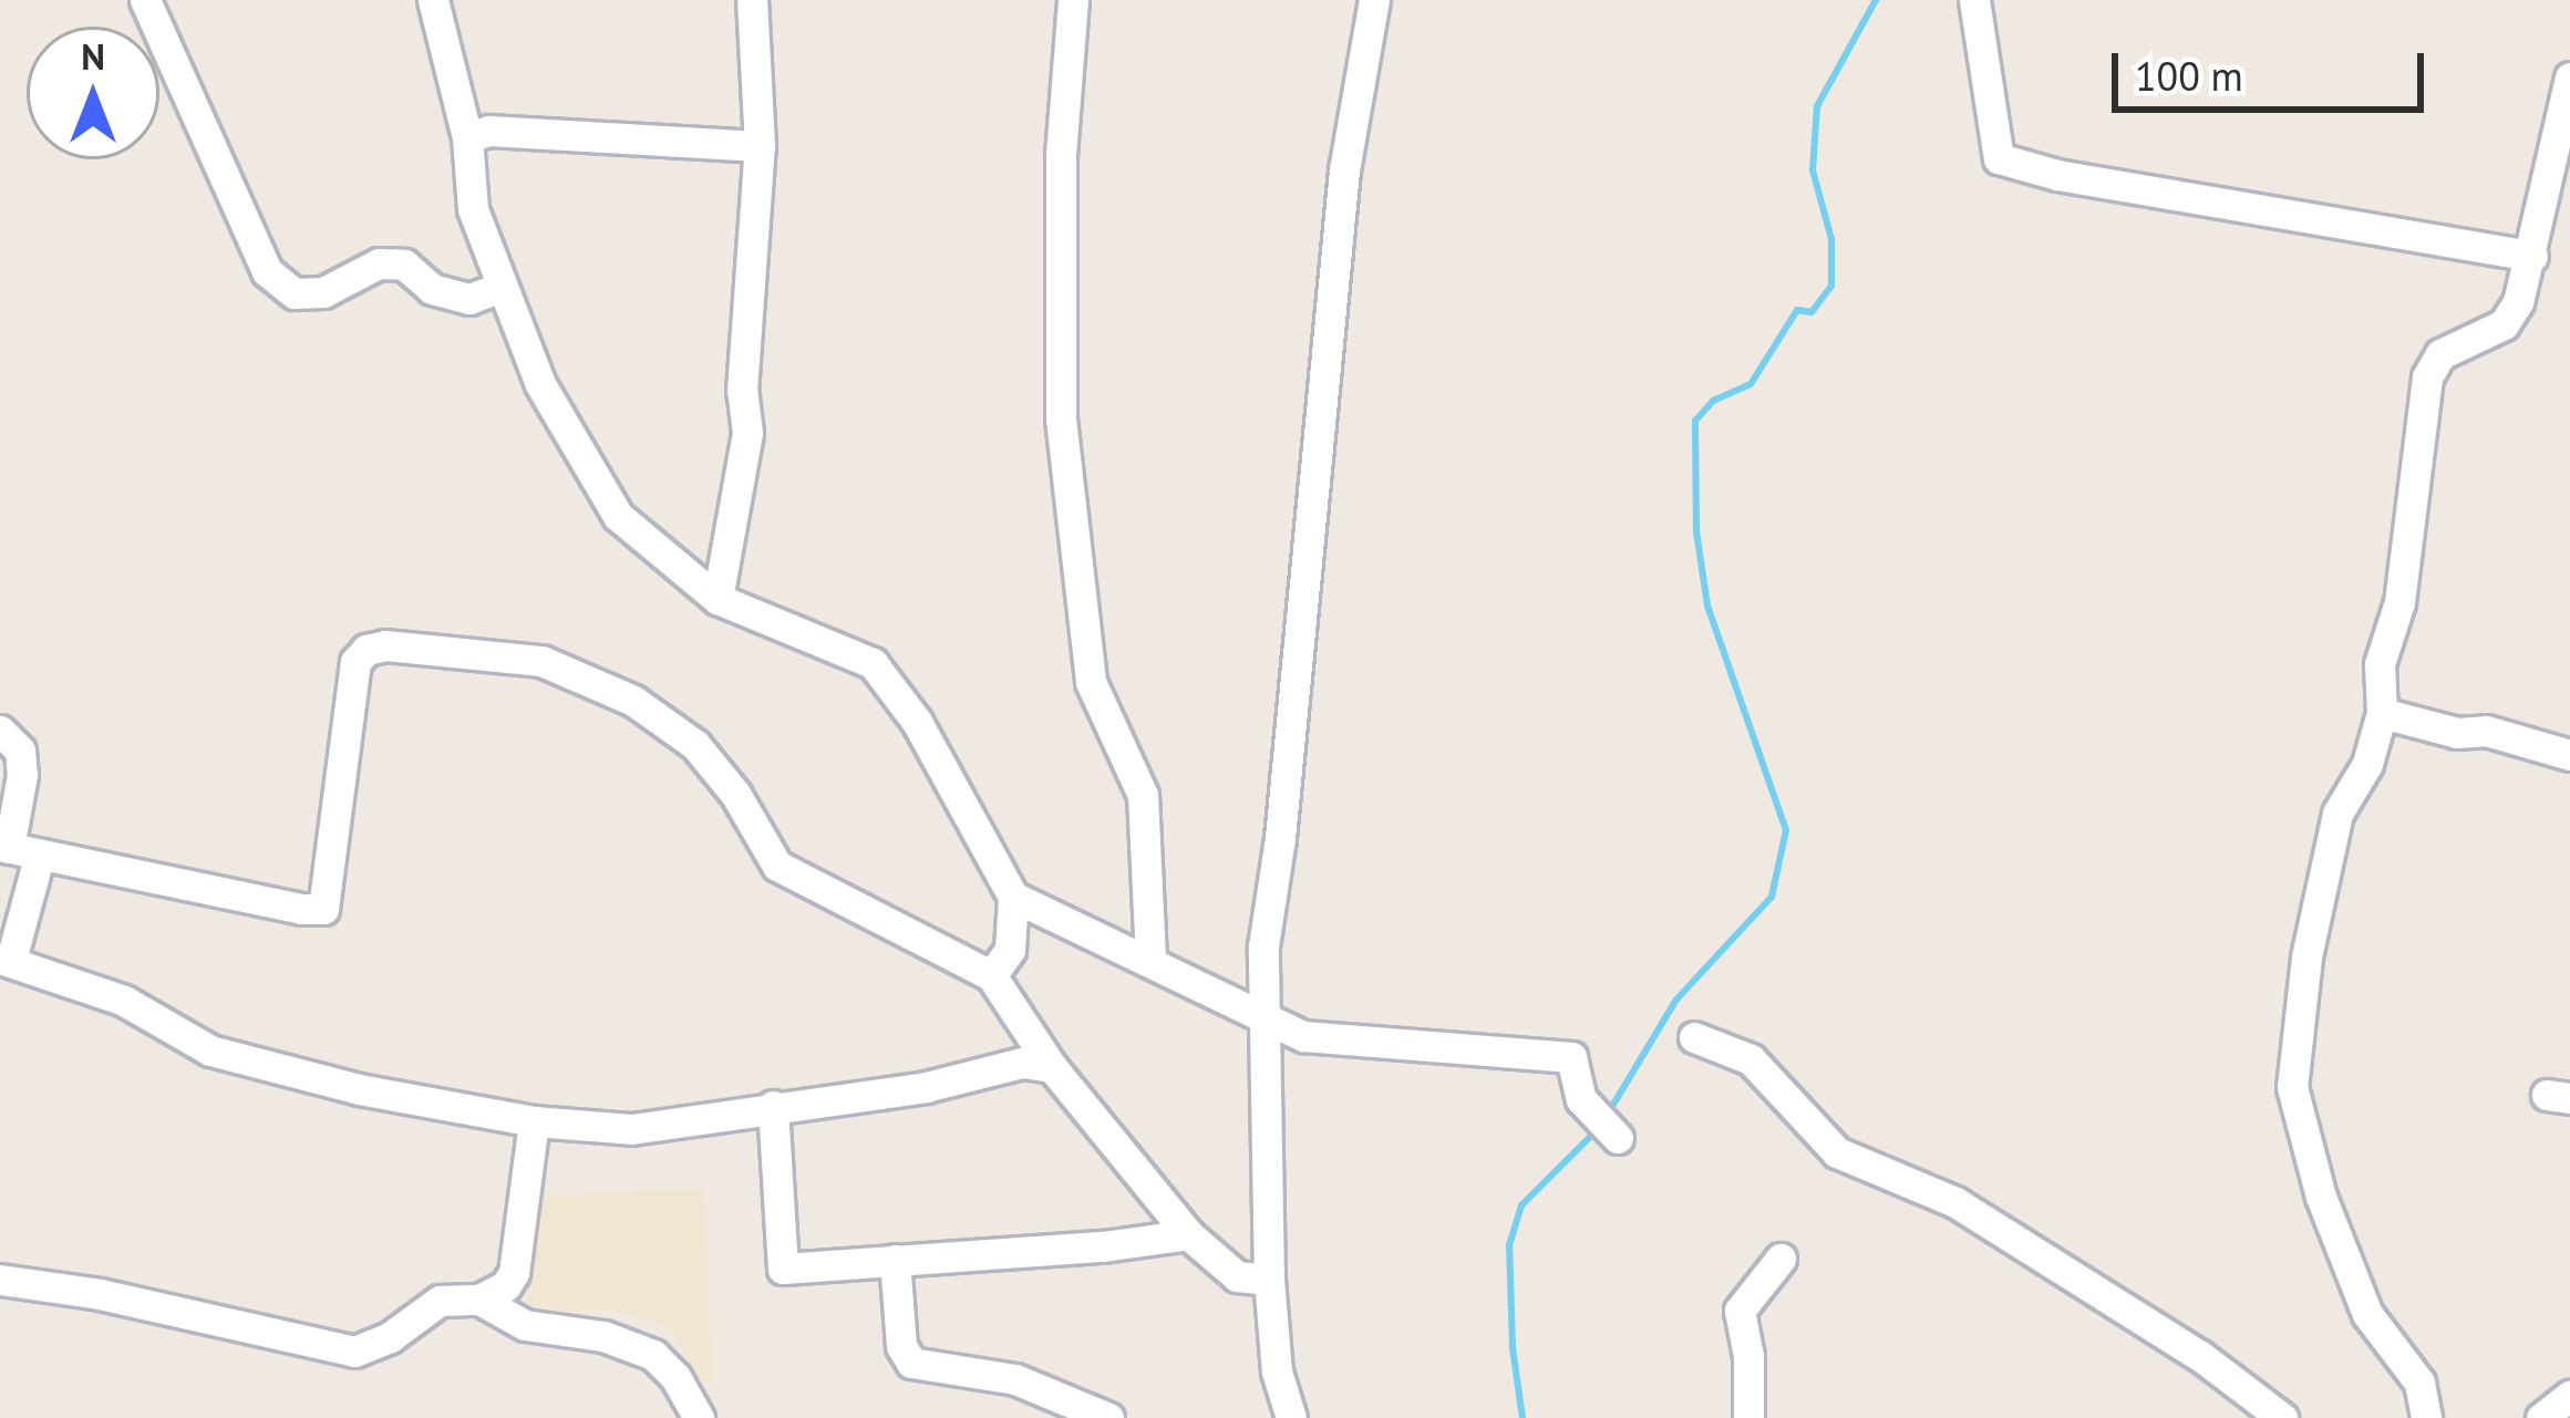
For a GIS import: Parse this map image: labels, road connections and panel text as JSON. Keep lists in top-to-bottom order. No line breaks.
{"scale_bar":"100 m","north":"top"}
